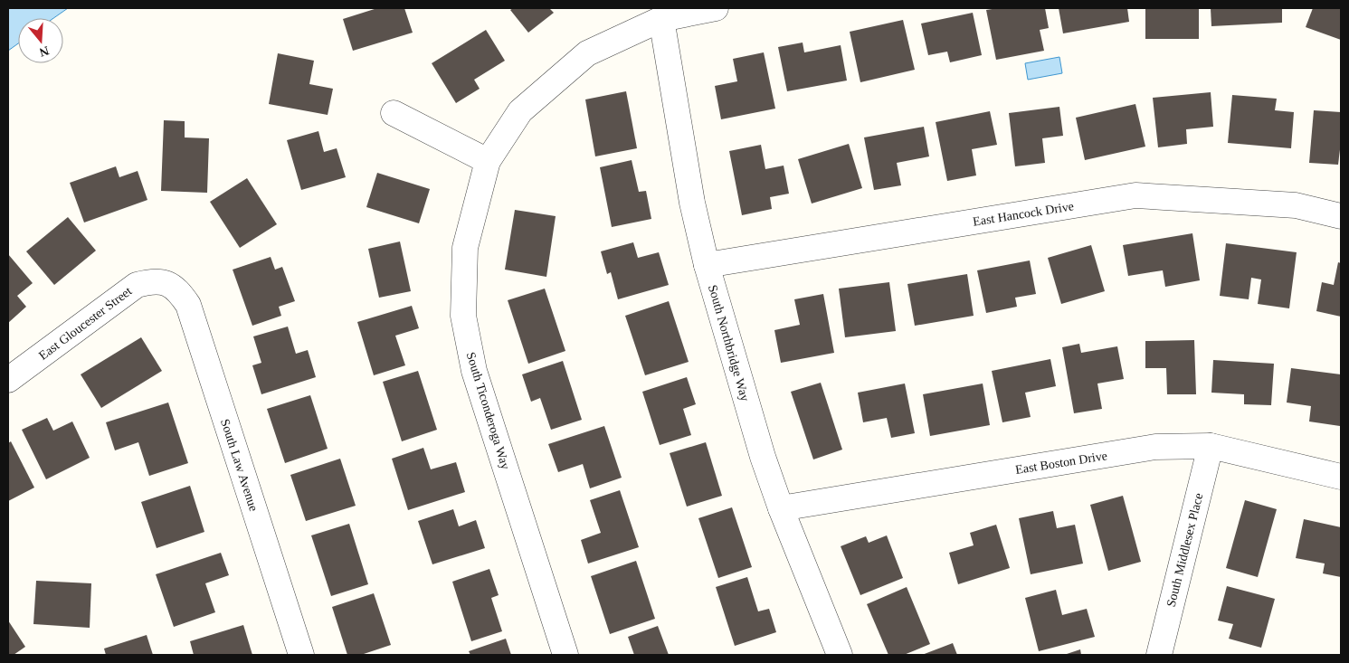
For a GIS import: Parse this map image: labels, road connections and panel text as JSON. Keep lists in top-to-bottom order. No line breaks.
{"streets":{"street":["East Hancock Drive","East Gloucester Street","South Northbridge Way","South Ticonderoga Way","East Boston Drive","South Law Avenue","South Middlesex Place"]},"crossings":[["East Hancock Drive","South Northbridge Way"],["East Gloucester Street","South Law Avenue"],["South Northbridge Way","South Ticonderoga Way"],["South Northbridge Way","East Boston Drive"],["East Boston Drive","South Middlesex Place"]],"north":"bottom"}
